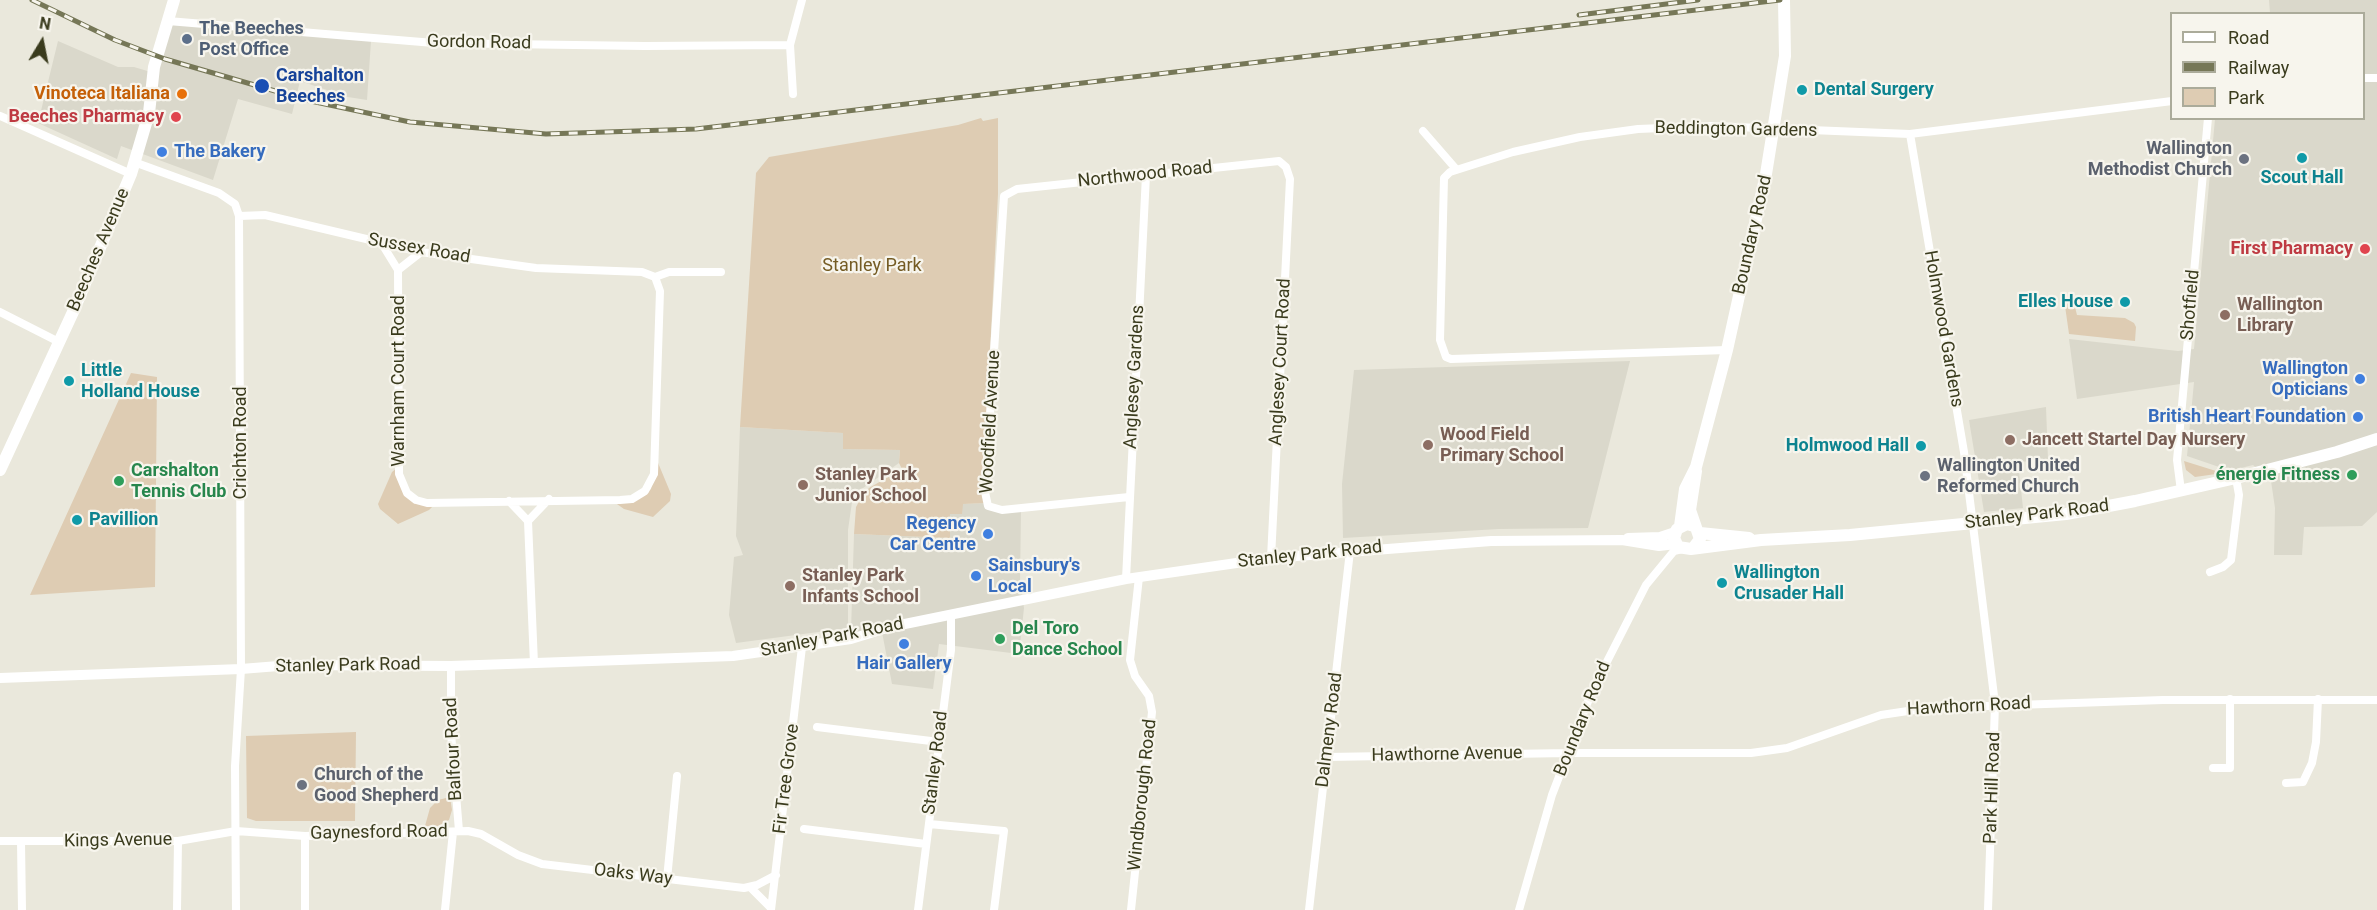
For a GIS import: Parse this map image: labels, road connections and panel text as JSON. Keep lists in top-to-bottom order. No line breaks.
{"streets":{"main road":["Boundary Road","Beeches Avenue","Stanley Park Road"],"street":["Gordon Road","Beddington Gardens","Northwood Road","Sussex Road","Shotfield","Holmwood Gardens","Anglesey Court Road","Anglesey Gardens","Warnham Court Road","Woodfield Avenue","Crichton Road","Hawthorn Road","Dalmeny Road","Balfour Road","Hawthorne Avenue","Stanley Road","Fir Tree Grove","Park Hill Road","Windborough Road","Gaynesford Road","Kings Avenue","Oaks Way"]},"crossings":[["Gordon Road","Beeches Avenue"],["Beddington Gardens","Boundary Road"],["Beddington Gardens","Holmwood Gardens"],["Northwood Road","Anglesey Court Road"],["Northwood Road","Anglesey Gardens"],["Northwood Road","Woodfield Avenue"],["Boundary Road","Stanley Park Road"],["Boundary Road","Hawthorn Road"],["Boundary Road","Hawthorne Avenue"],["Sussex Road","Warnham Court Road"],["Sussex Road","Crichton Road"],["Shotfield","Stanley Park Road"],["Holmwood Gardens","Stanley Park Road"],["Holmwood Gardens","Park Hill Road"],["Anglesey Court Road","Stanley Park Road"],["Anglesey Gardens","Woodfield Avenue"],["Anglesey Gardens","Stanley Park Road"],["Crichton Road","Stanley Park Road"],["Crichton Road","Gaynesford Road"],["Crichton Road","Kings Avenue"],["Stanley Park Road","Dalmeny Road"],["Stanley Park Road","Balfour Road"],["Stanley Park Road","Stanley Road"],["Stanley Park Road","Fir Tree Grove"],["Stanley Park Road","Park Hill Road"],["Stanley Park Road","Windborough Road"],["Hawthorn Road","Hawthorne Avenue"],["Hawthorn Road","Park Hill Road"],["Dalmeny Road","Hawthorne Avenue"],["Balfour Road","Gaynesford Road"],["Gaynesford Road","Kings Avenue"],["Gaynesford Road","Oaks Way"]],"parks":["Stanley Park"],"places":["The Beeches Post Office","Carshalton Beeches","Dental Surgery","Vinoteca Italiana","Beeches Pharmacy","The Bakery","Scout Hall","Wallington Methodist Church","First Pharmacy","Elles House","Wallington Library","Wallington Opticians","Little Holland House","British Heart Foundation","Jancett Startel Day Nursery","Wood Field Primary School","Holmwood Hall","énergie Fitness","Wallington United Reformed Church","Carshalton Tennis Club","Stanley Park Junior School","Pavillion","Regency Car Centre","Sainsbury's Local","Wallington Crusader Hall","Stanley Park Infants School","Del Toro Dance School","Hair Gallery","Church of the Good Shepherd"],"legend":["Road","Railway","Park"],"north":"top"}
